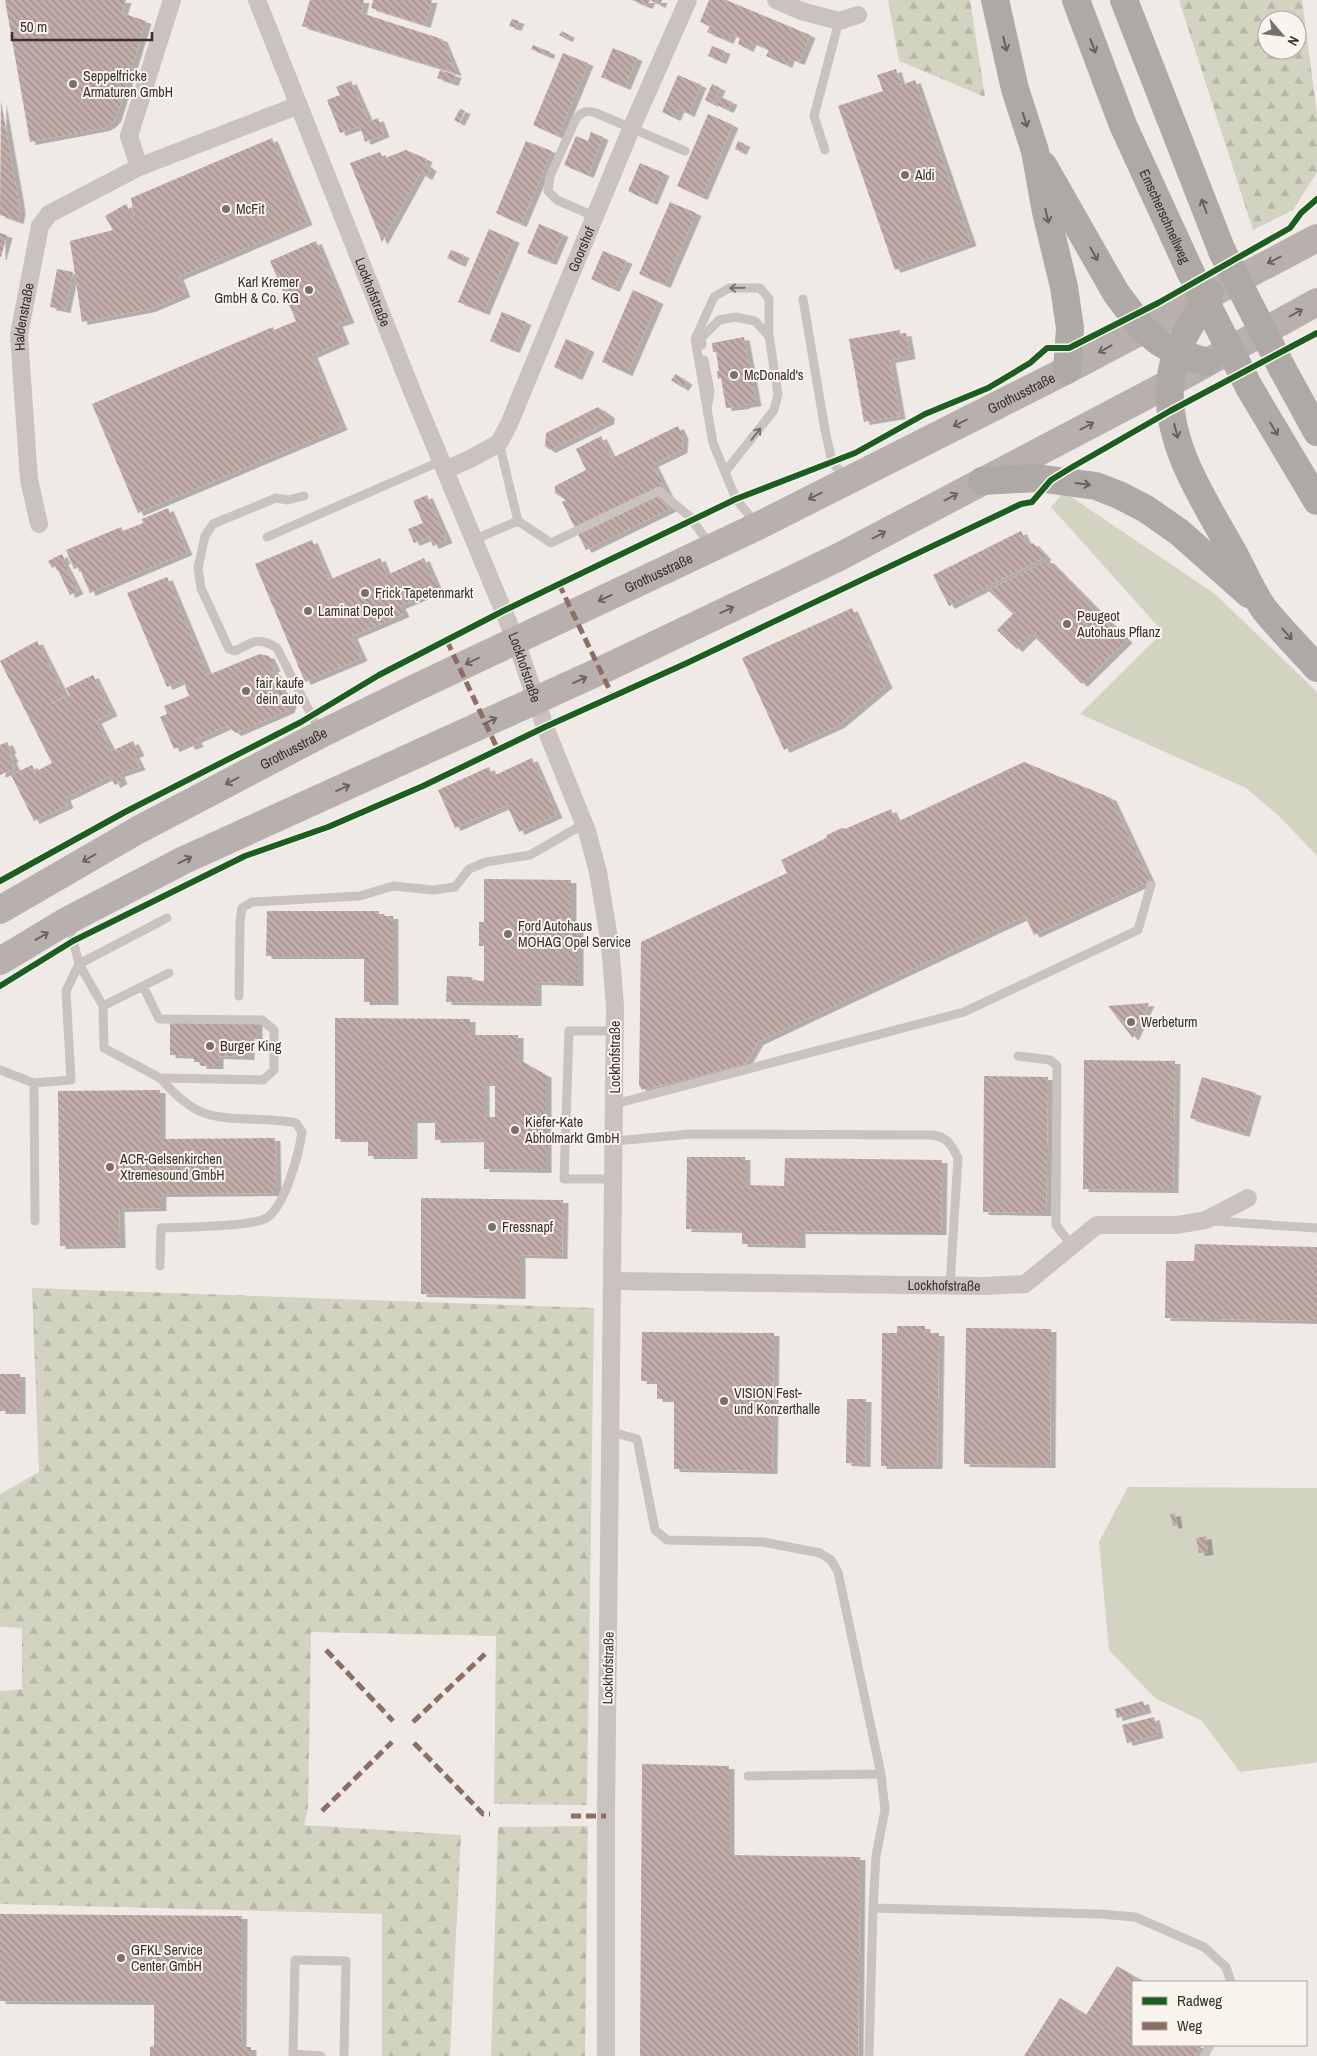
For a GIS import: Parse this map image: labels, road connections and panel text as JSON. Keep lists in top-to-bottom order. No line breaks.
{"streets":{"highway":["Emscherschnellweg"],"main road":["Grothusstraße"],"street":["Goorshof","Lockhofstraße","Haldenstraße"]},"crossings":[["Lockhofstraße","Haldenstraße"],["Lockhofstraße","Grothusstraße"]],"places":["Seppelfricke Armaturen GmbH","Aldi","McFit","Karl Kremer GmbH & Co. KG","McDonald's","Frick Tapetenmarkt","Laminat Depot","Peugeot Autohaus Pflanz","fair kaufe dein auto","Ford Autohaus MOHAG Opel Service","Werbeturm","Burger King","Kiefer-Kate Abholmarkt GmbH","ACR-Gelsenkirchen Xtremesound GmbH","Fressnapf","VISION Fest- und Konzerthalle","GFKL Service Center GmbH"],"legend":["Radweg","Weg"],"scale_bar":"50 m","north":"bottom right"}
